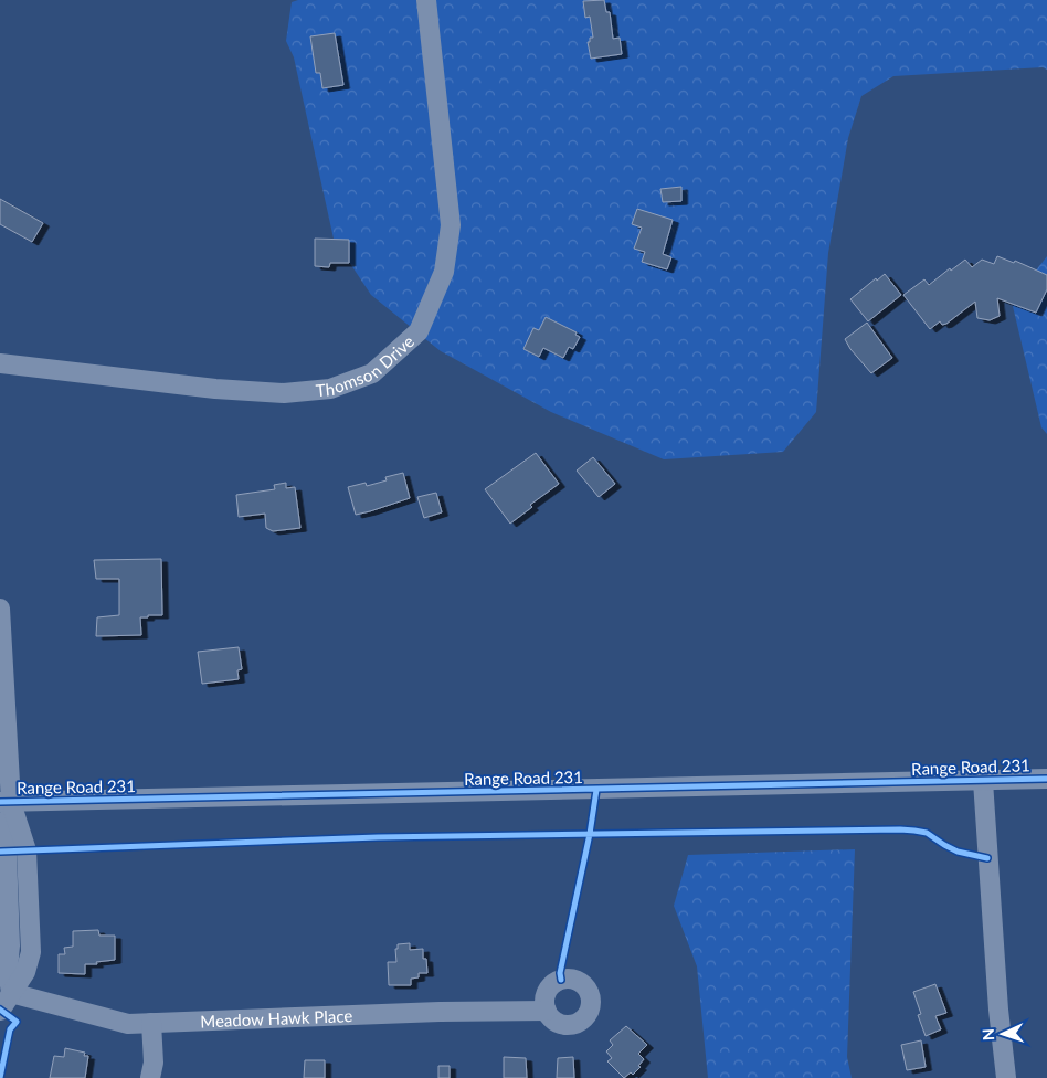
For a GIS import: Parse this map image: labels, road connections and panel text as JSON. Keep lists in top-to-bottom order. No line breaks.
{"streets":{"street":["Thomson Drive","Range Road 231","Meadow Hawk Place"]},"north":"left"}
